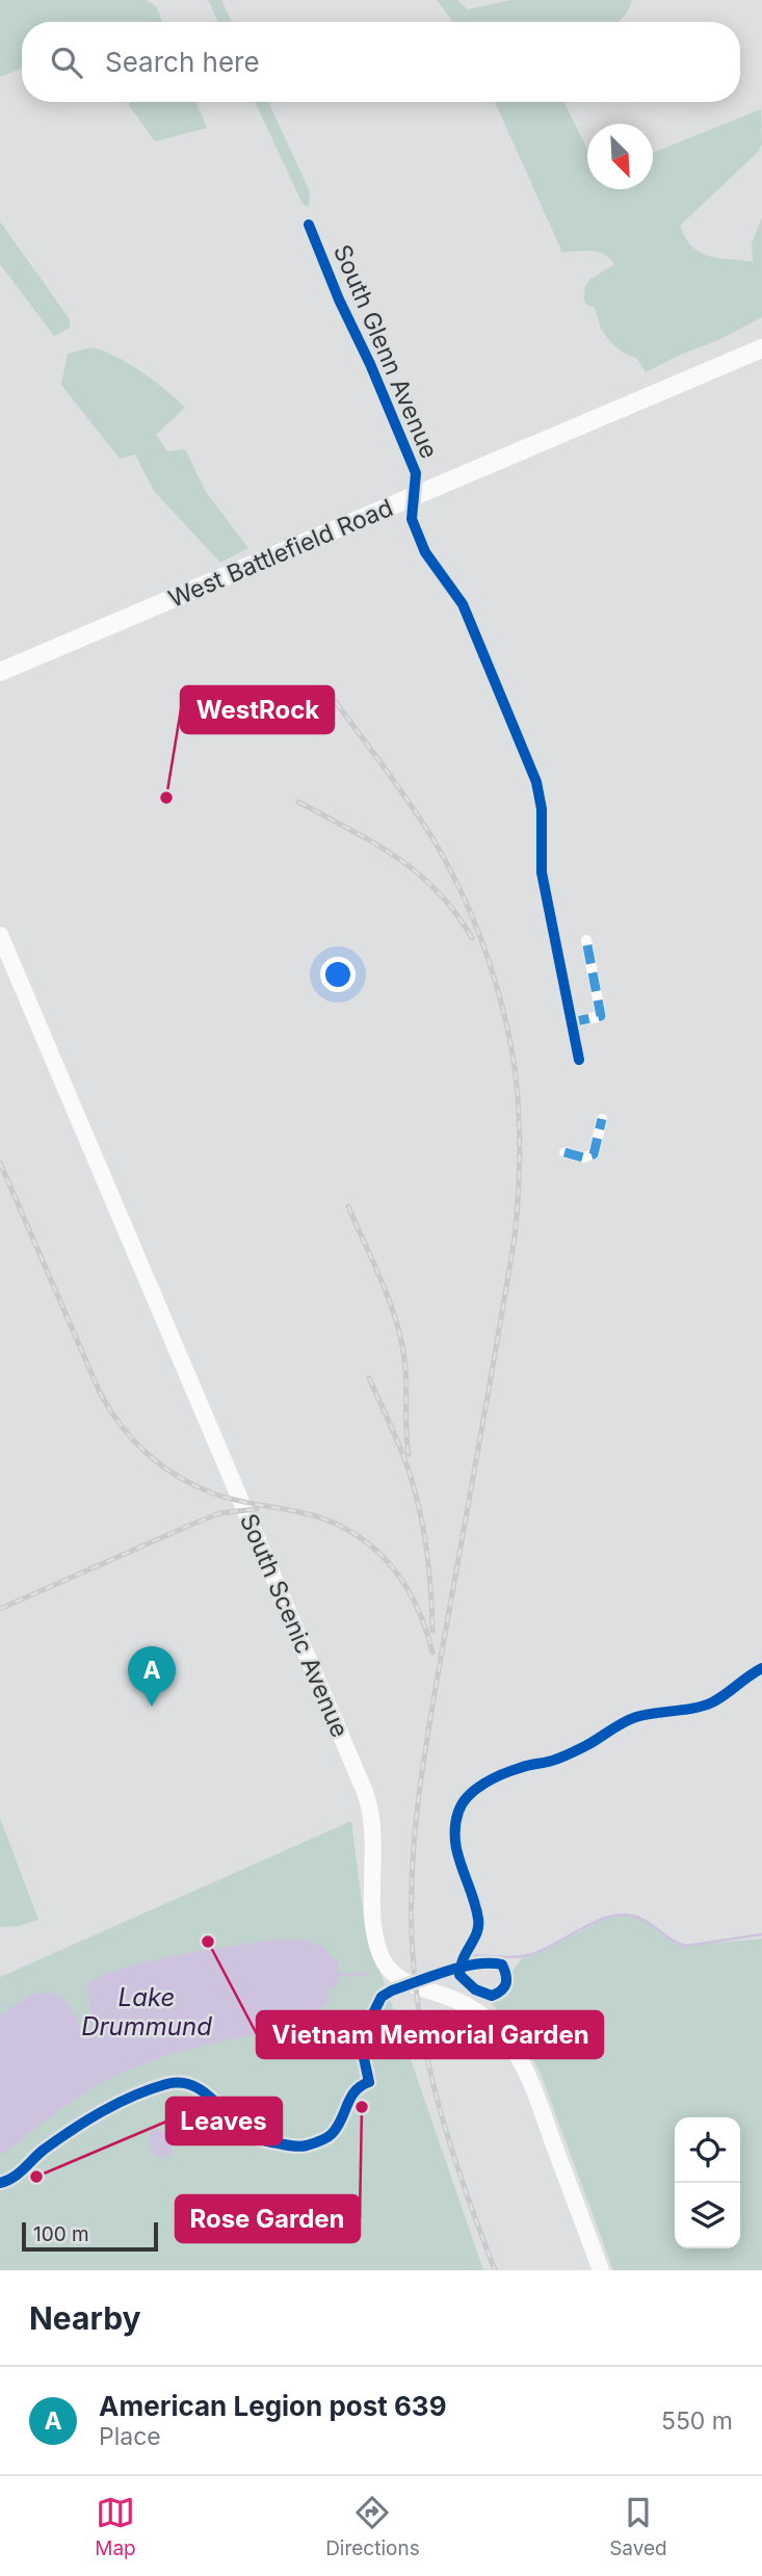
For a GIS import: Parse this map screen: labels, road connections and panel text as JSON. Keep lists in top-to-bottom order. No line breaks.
{"streets":{"main road":["West Battlefield Road","South Scenic Avenue"],"street":["South Glenn Avenue"]},"crossings":[["South Glenn Avenue","West Battlefield Road"]],"water":["Lake Drummund"],"places":["WestRock","Vietnam Memorial Garden","Rose Garden","Leaves"],"scale_bar":"100 m","north":"bottom right","page":{"search":"Search here","pins":"A","scale":"100 m","heading":"Nearby","list":[{"mark":"A","name":"American Legion post 639","note":"Place","value":"550 m"}],"nav":["Map","Directions","Saved"]}}
